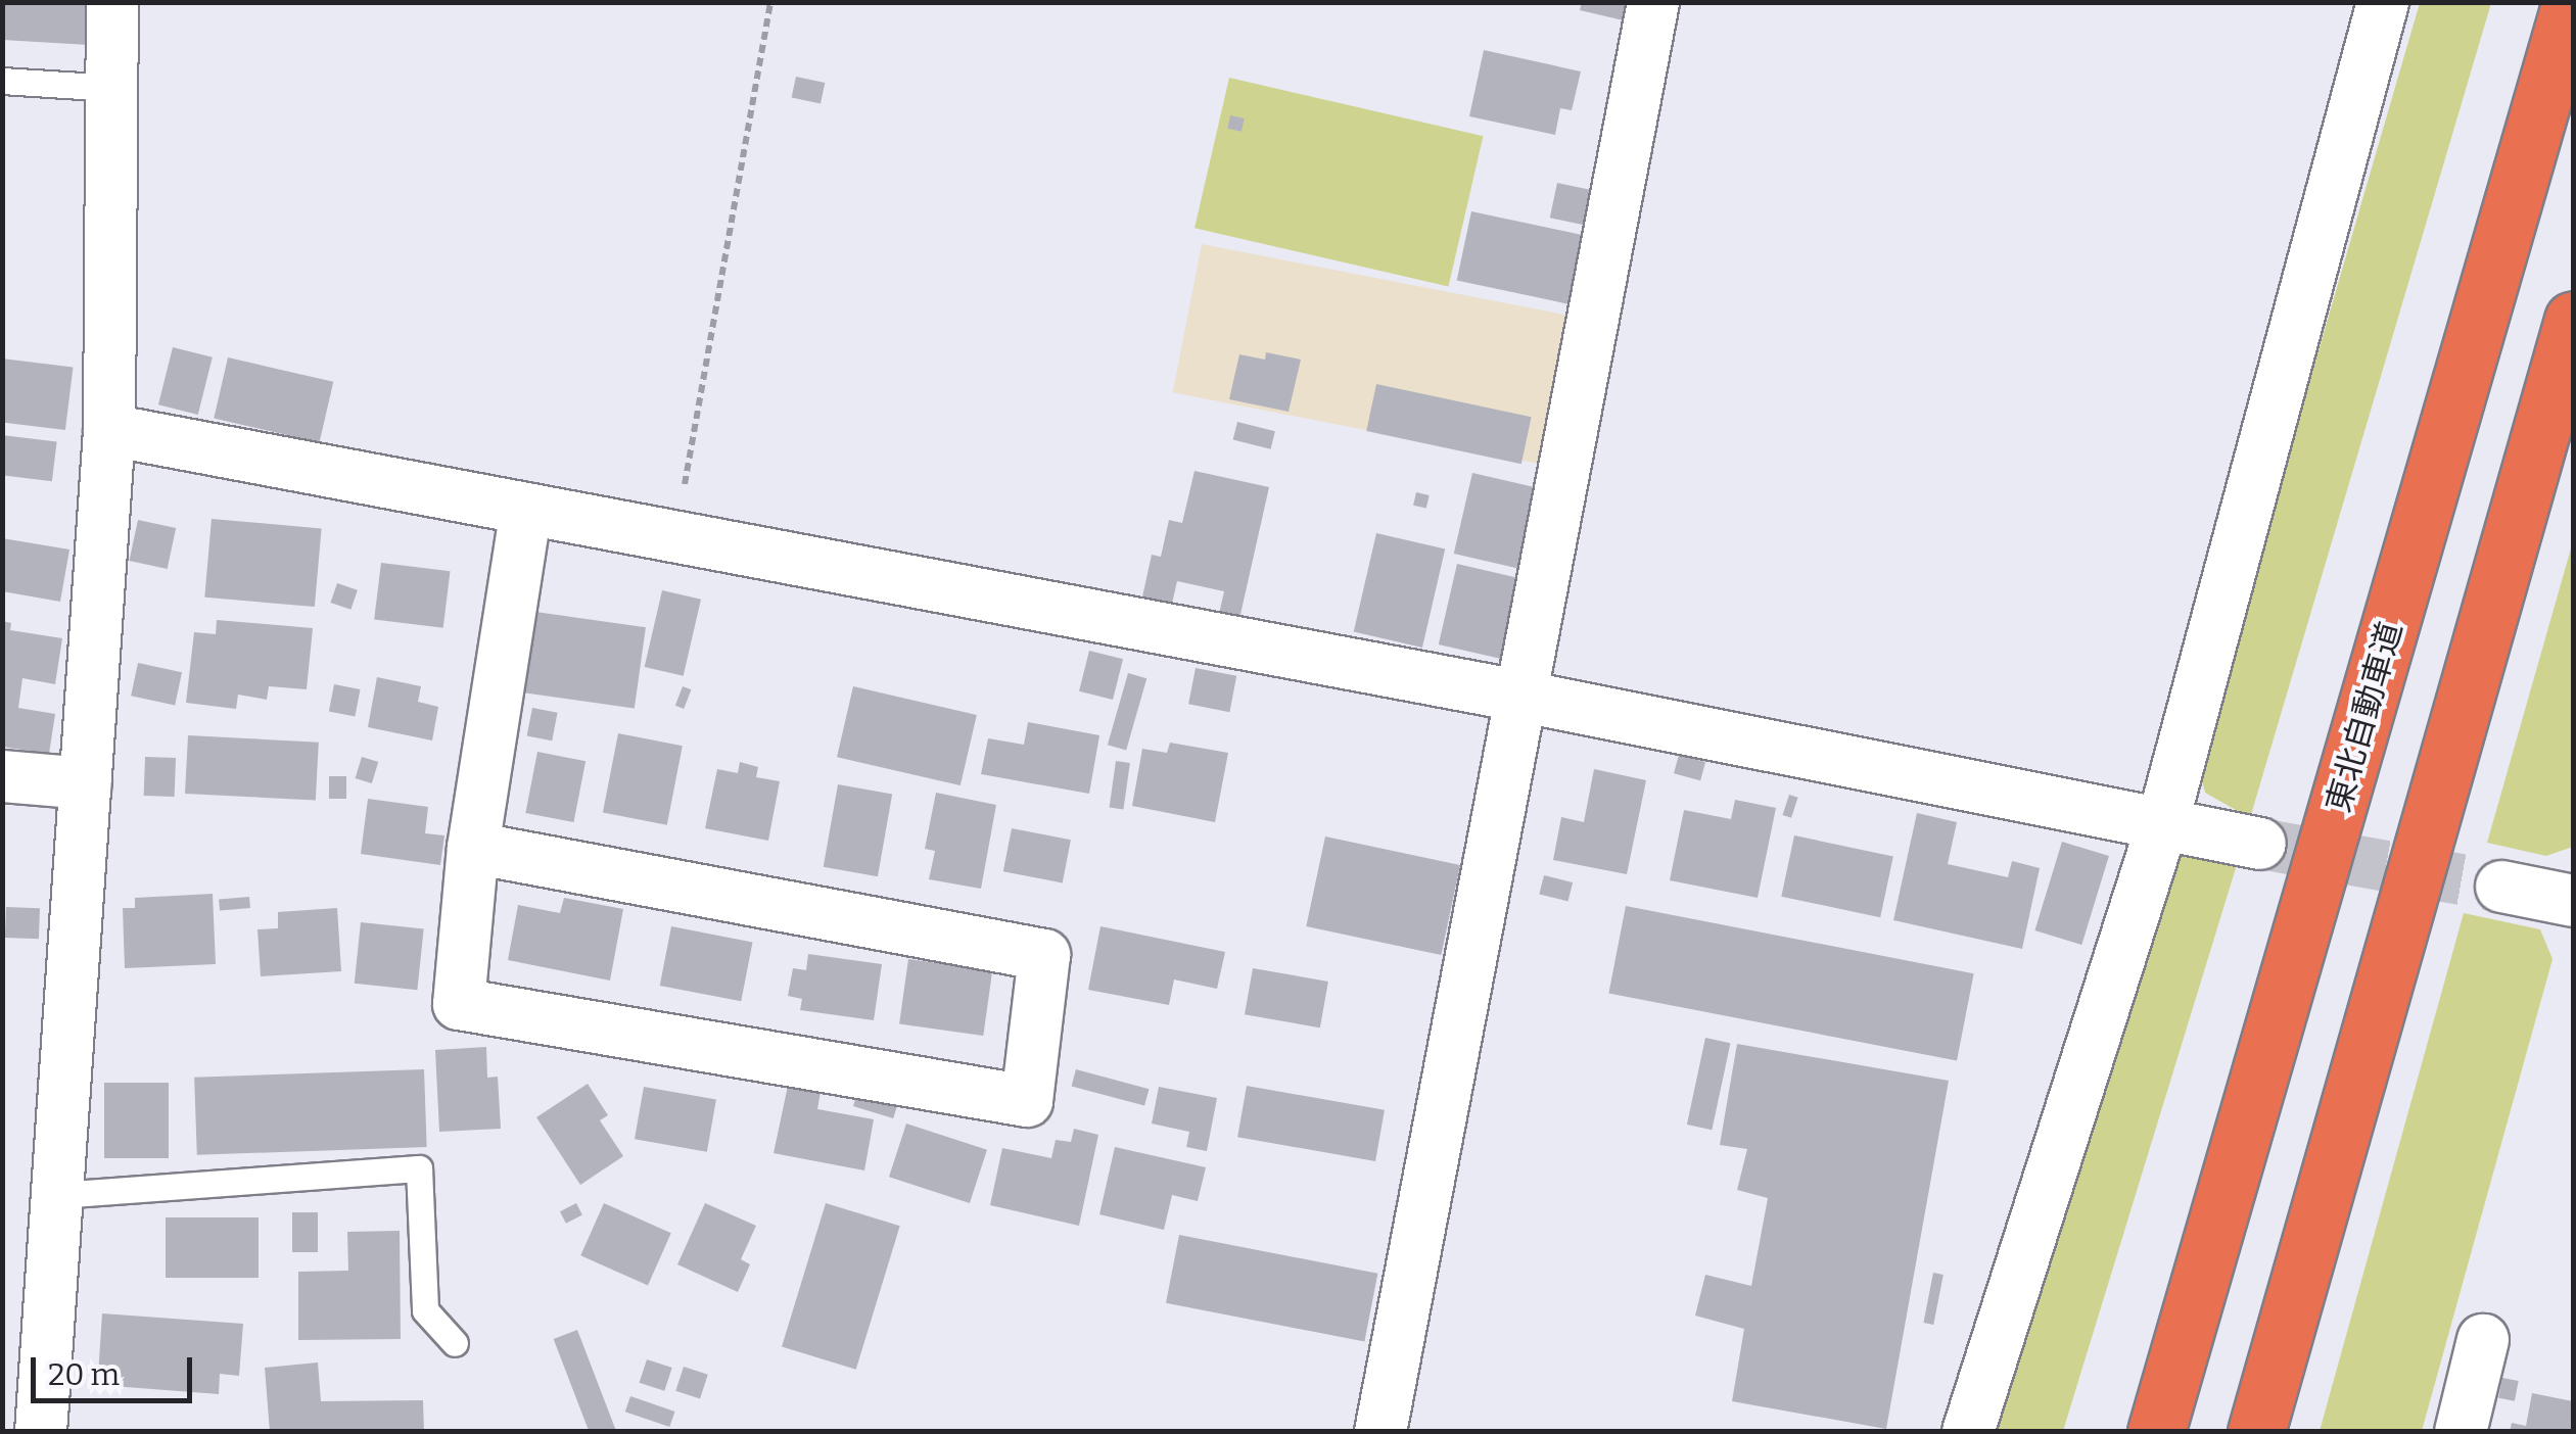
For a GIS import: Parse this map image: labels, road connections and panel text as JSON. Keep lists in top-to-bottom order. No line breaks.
{"streets":{"highway":["東北自動車道"]},"scale_bar":"20 m"}
